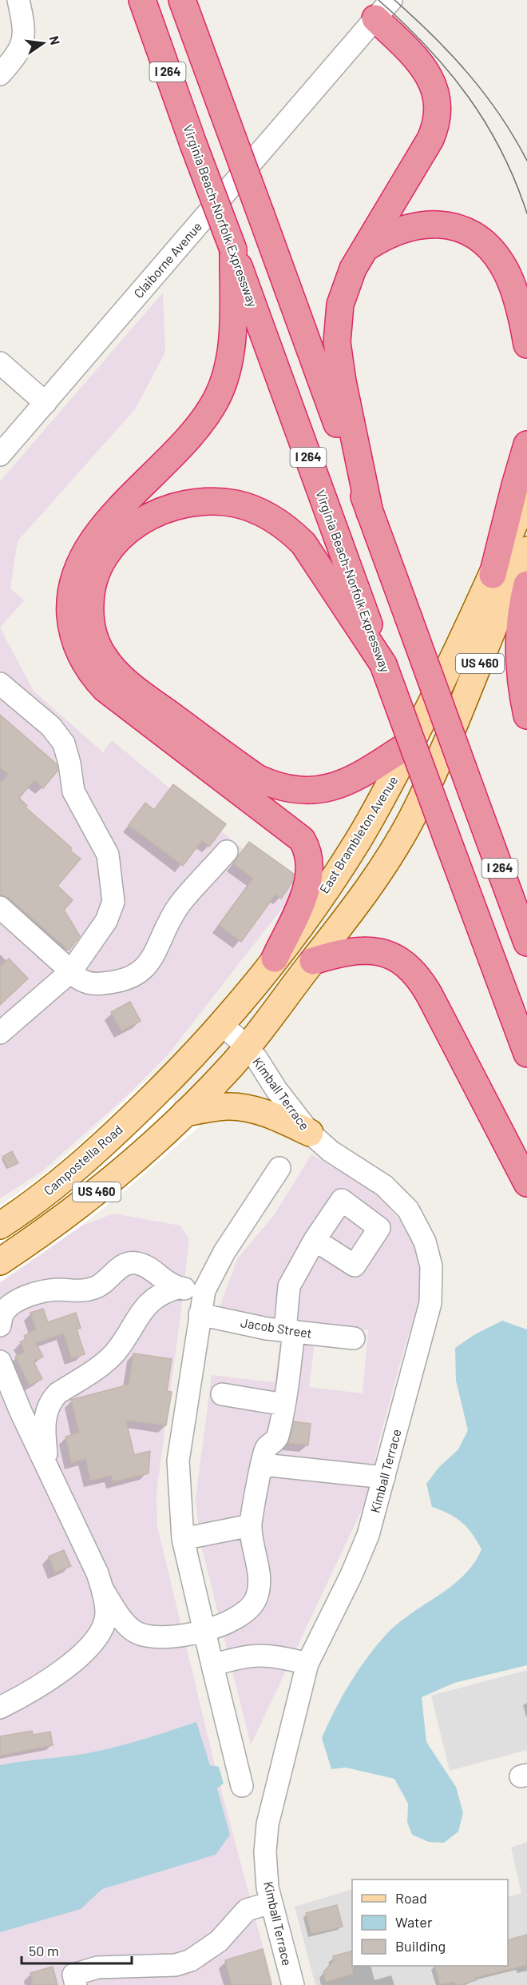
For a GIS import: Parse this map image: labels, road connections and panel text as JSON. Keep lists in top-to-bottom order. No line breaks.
{"streets":{"highway":["I 264","Virginia Beach-Norfolk Expressway"],"main road":["US 460","East Brambleton Avenue","Campostella Road"],"street":["Claiborne Avenue","Kimball Terrace","Jacob Street"]},"crossings":[["US 460","Kimball Terrace"],["East Brambleton Avenue","Kimball Terrace"],["East Brambleton Avenue","Campostella Road"]],"legend":["Road","Water","Building"],"scale_bar":"50 m","north":"right"}
